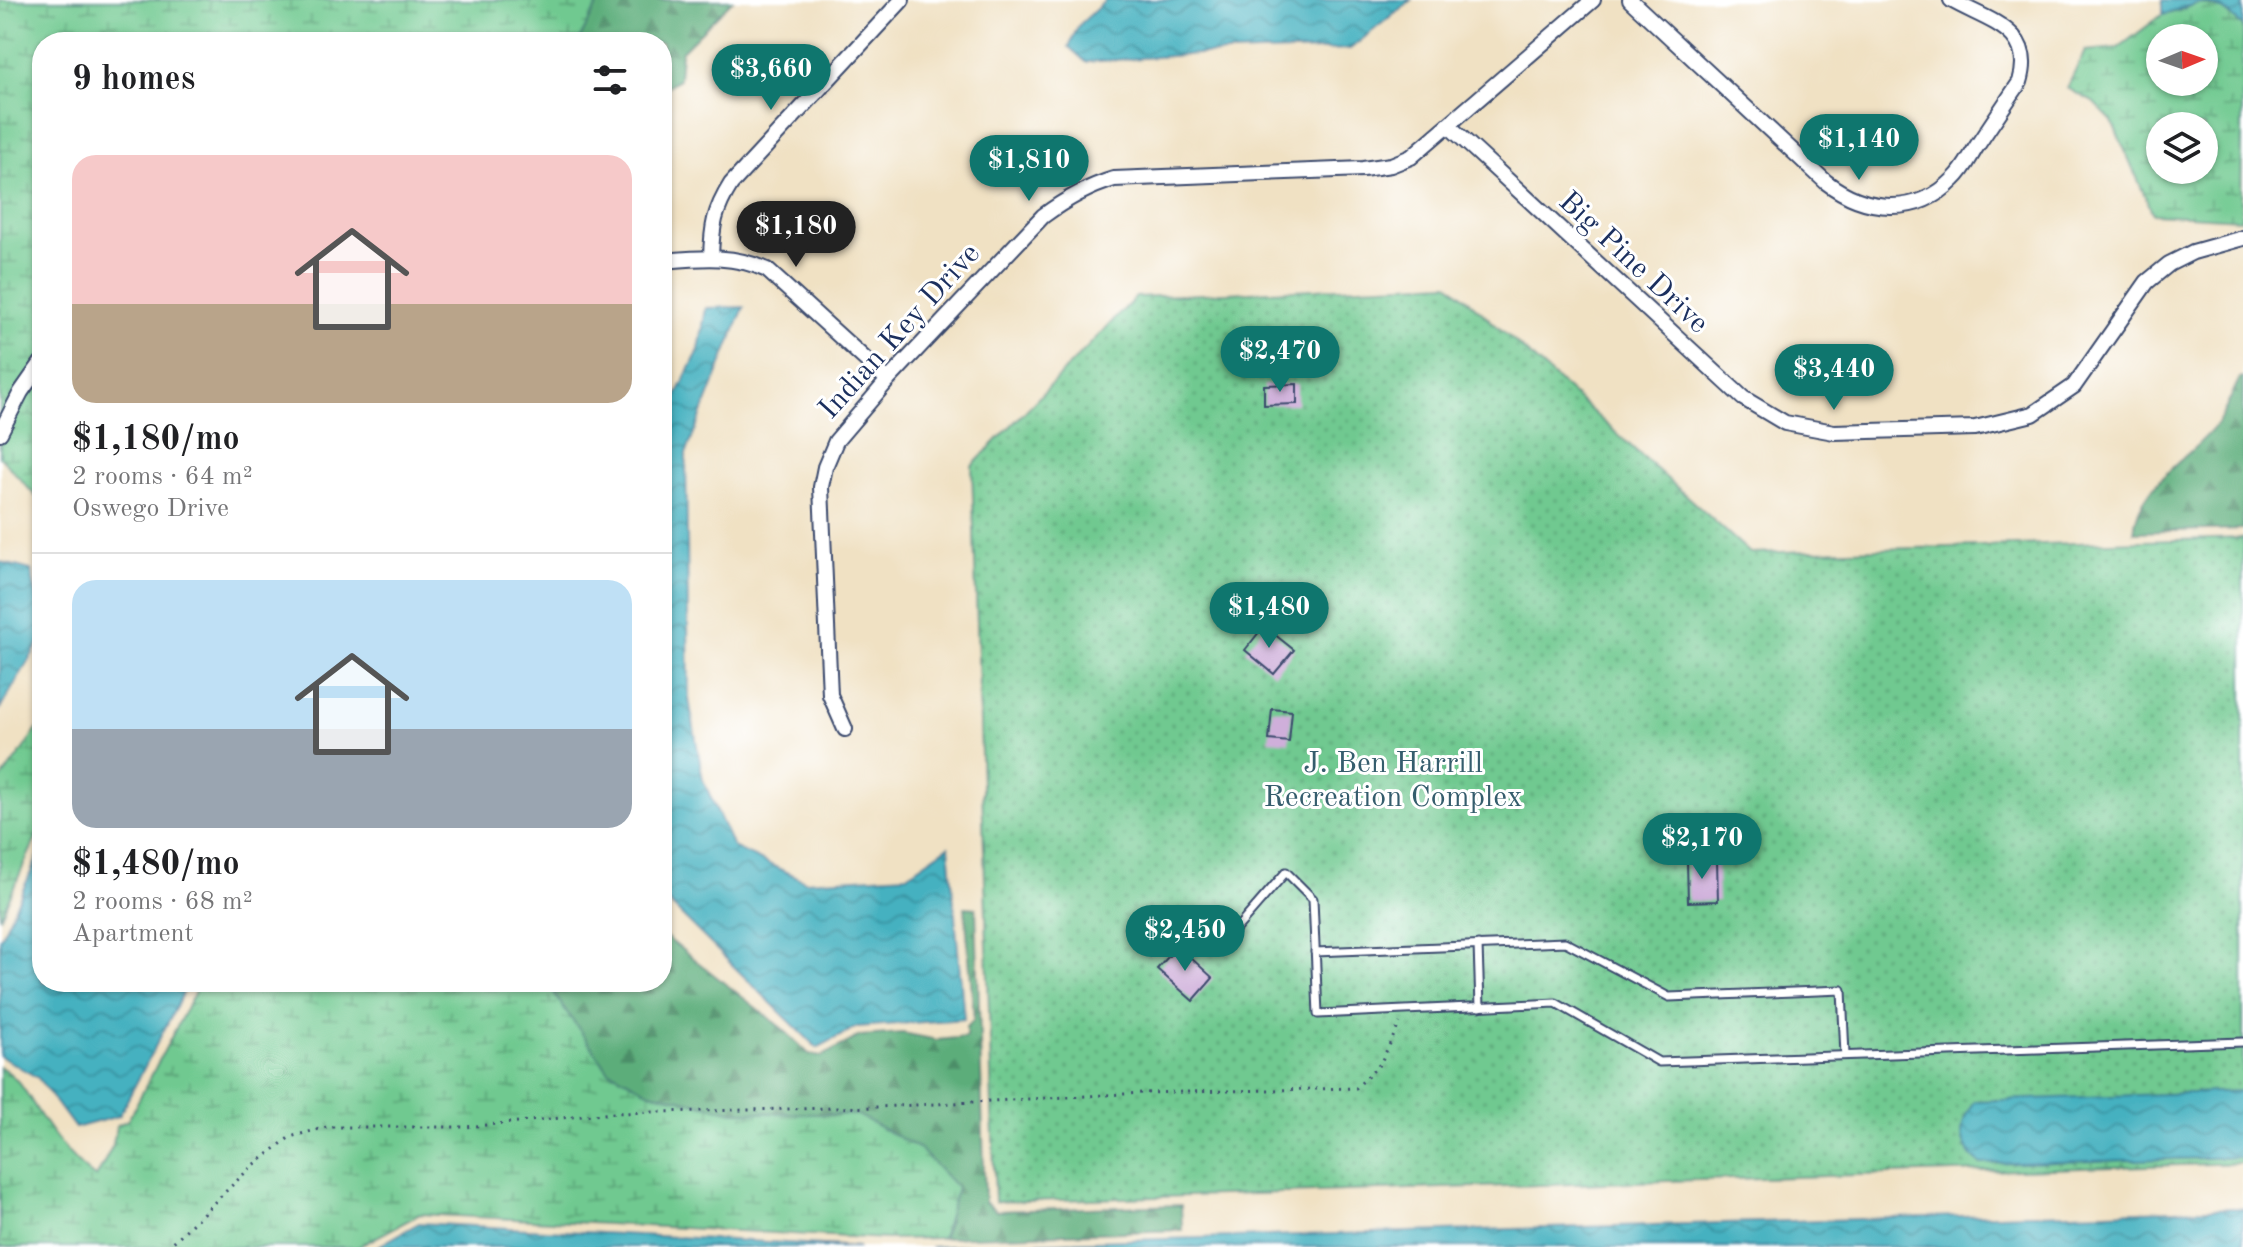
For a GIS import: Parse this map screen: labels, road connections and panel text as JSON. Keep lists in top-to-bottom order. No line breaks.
{"streets":{"street":["Big Pine Drive","Indian Key Drive"]},"crossings":[["Big Pine Drive","Indian Key Drive"]],"parks":["J. Ben Harrill Recreation Complex"],"north":"right","page":{"heading":"9 homes","price":["$3,660","$1,140","$1,810","$1,180","$2,470","$3,440","$1,480","$2,170","$2,450"],"list":[{"name":"$1,180/mo","note":"2 rooms · 64 m² · Oswego Drive"},{"name":"$1,480/mo","note":"2 rooms · 68 m² · Apartment"}]}}
